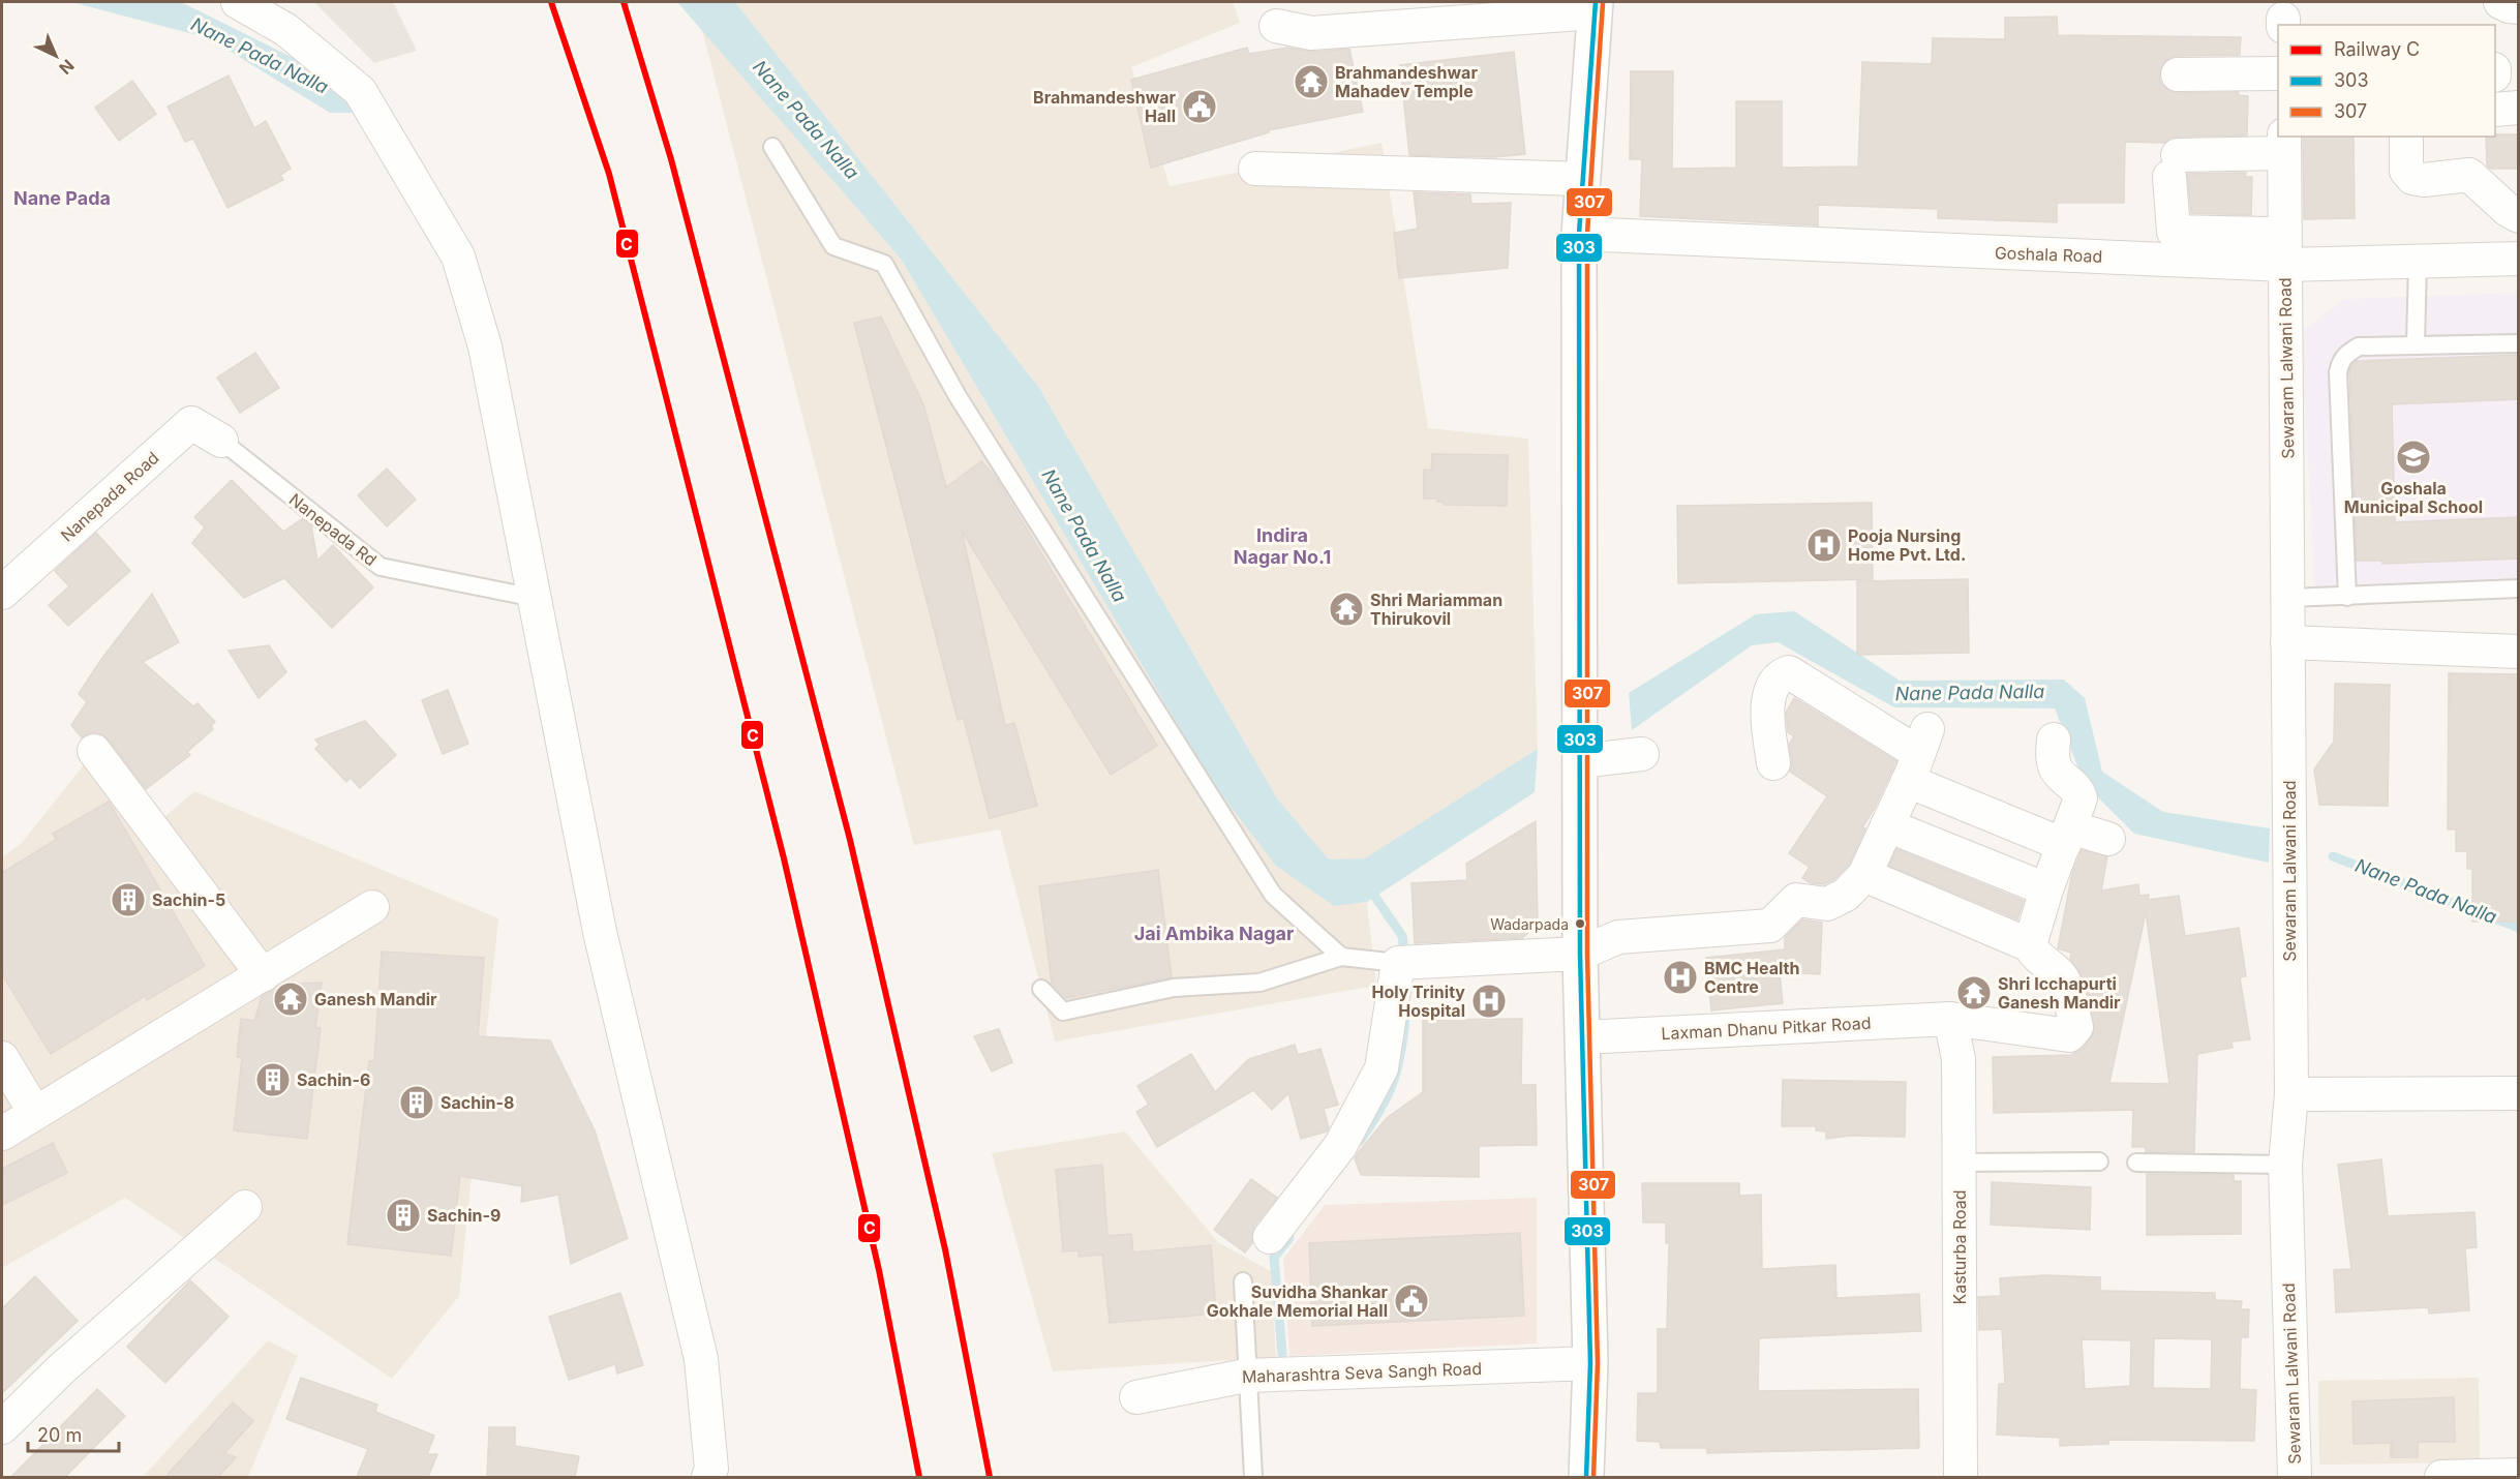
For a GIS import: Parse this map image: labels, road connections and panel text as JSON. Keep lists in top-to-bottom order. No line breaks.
{"streets":{"street":["Goshala Road","Sewaram Lalwani Road","Nanepada Road","Laxman Dhanu Pitkar Road","Kasturba Road","Maharashtra Seva Sangh Road"],"lane":["Nanepada Rd"]},"crossings":[["Goshala Road","Sewaram Lalwani Road"],["Nanepada Road","Nanepada Rd"],["Laxman Dhanu Pitkar Road","Kasturba Road"]],"districts":["Nane Pada","Indira Nagar No.1","Jai Ambika Nagar"],"water":["Nane Pada Nalla"],"places":{"temple":["Brahmandeshwar Mahadev Temple","Shri Mariamman Thirukovil","Shri Icchapurti Ganesh Mandir","Ganesh Mandir"],"public building":["Brahmandeshwar Hall","Suvidha Shankar Gokhale Memorial Hall"],"school or university":["Goshala Municipal School"],"hospital":["Pooja Nursing Home Pvt. Ltd.","BMC Health Centre","Holy Trinity Hospital"],"building":["Sachin-5","Sachin-6","Sachin-8","Sachin-9"],"other":["Wadarpada"]},"lines":["rail line C","transit line 303","transit line 307"],"legend":["Railway C","303","307"],"scale_bar":"20 m","north":"bottom right"}
